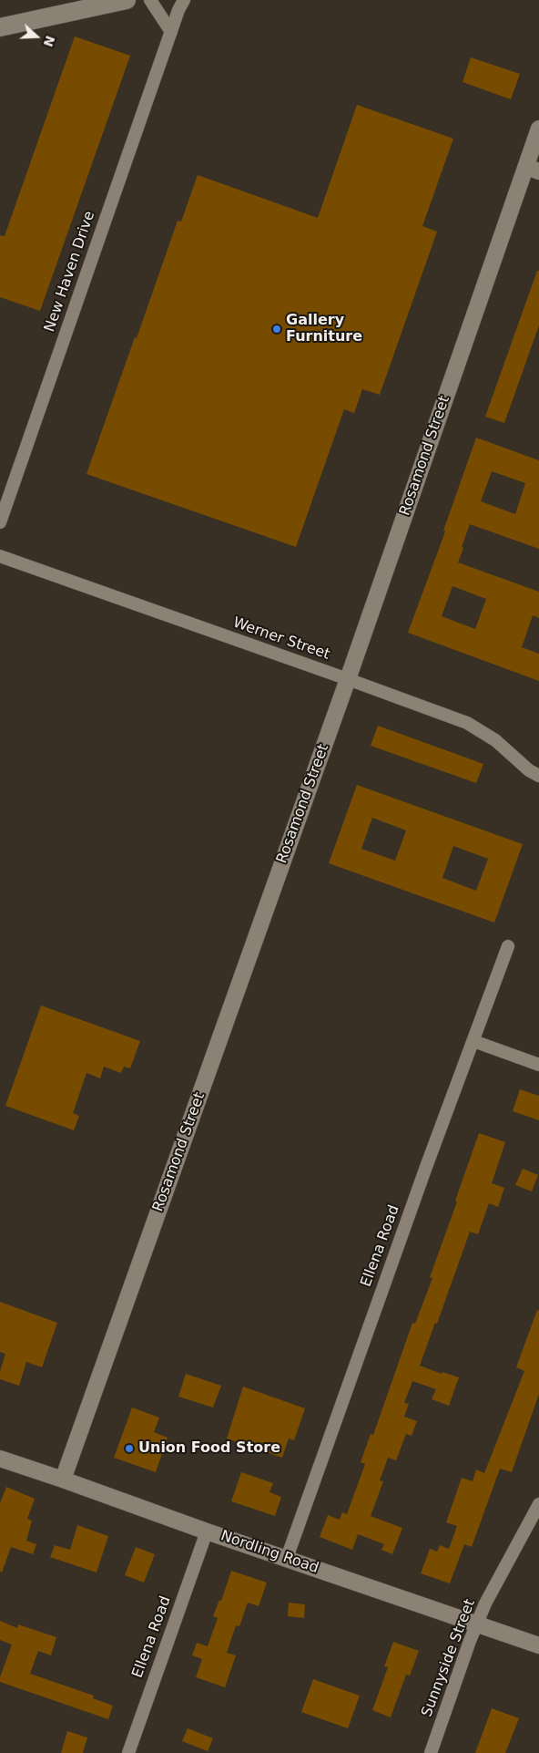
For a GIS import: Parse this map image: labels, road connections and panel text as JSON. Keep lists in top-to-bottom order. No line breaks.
{"streets":{"street":["New Haven Drive","Rosamond Street","Werner Street","Ellena Road","Nordling Road","Sunnyside Street"]},"crossings":[["Rosamond Street","Werner Street"],["Rosamond Street","Nordling Road"],["Ellena Road","Nordling Road"],["Nordling Road","Sunnyside Street"]],"places":["Gallery Furniture","Union Food Store"],"north":"right"}
